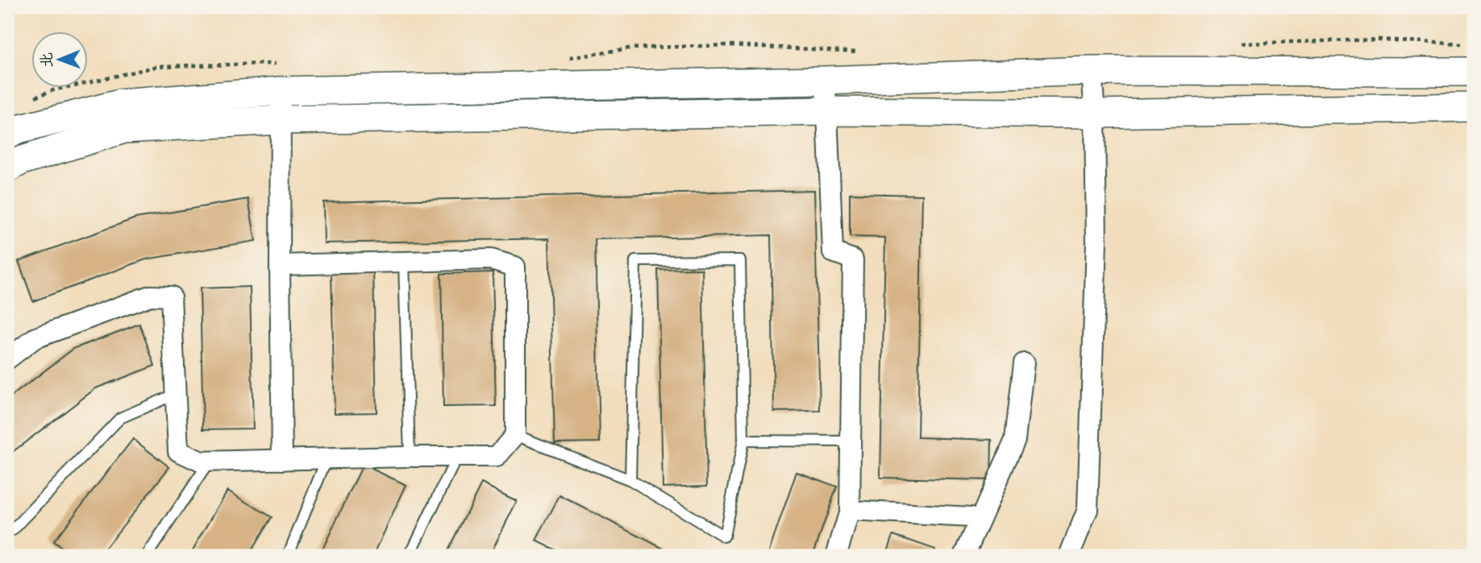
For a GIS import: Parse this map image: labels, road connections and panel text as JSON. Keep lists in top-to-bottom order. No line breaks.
{"north":"left"}
